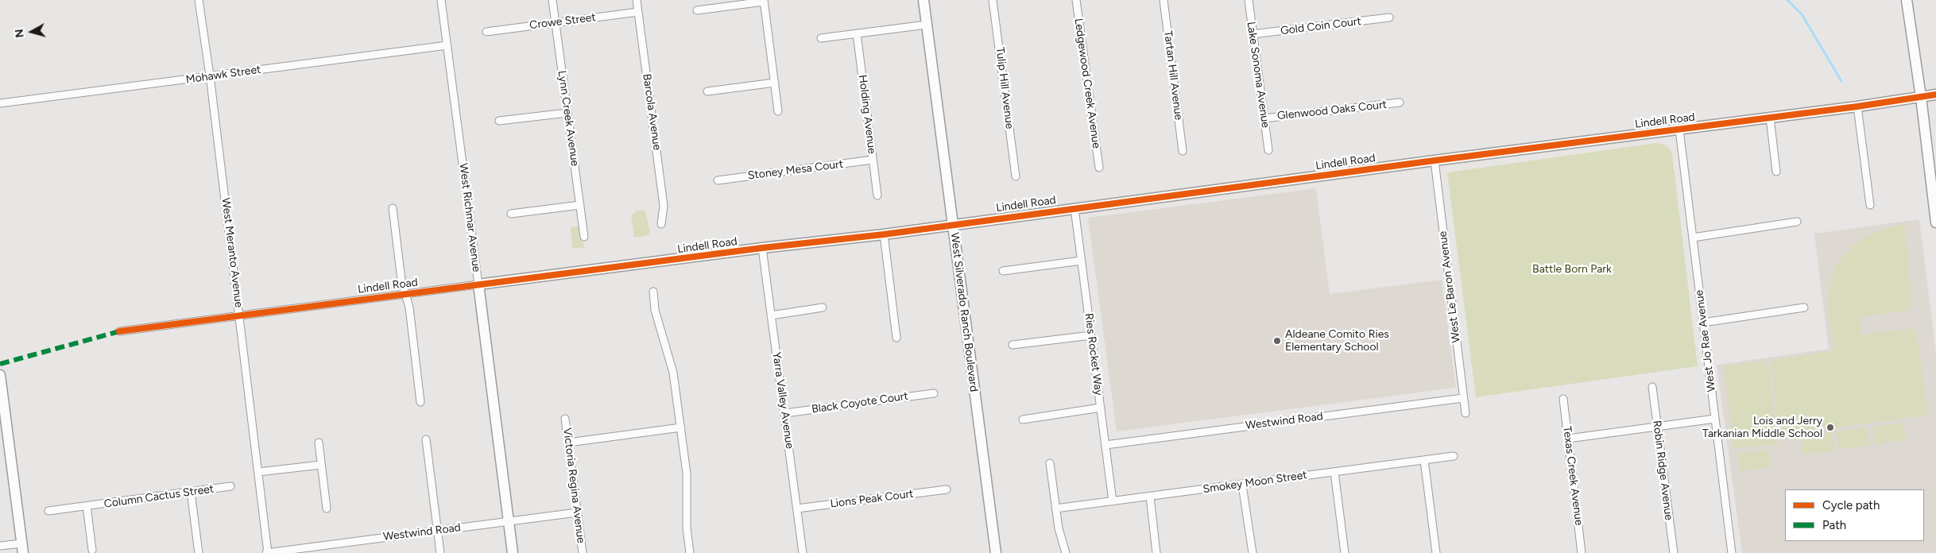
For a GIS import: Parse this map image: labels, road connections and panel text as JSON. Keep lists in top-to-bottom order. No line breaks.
{"streets":{"street":["Crowe Street","Gold Coin Court","Mohawk Street","Lake Sonoma Avenue","Tartan Hill Avenue","Ledgewood Creek Avenue","Tulip Hill Avenue","Glenwood Oaks Court","Barcola Avenue","Holding Avenue","Lynn Creek Avenue","Lindell Road","Stoney Mesa Court","West Richmar Avenue","West Meranto Avenue","West Le Baron Avenue","West Silverado Ranch Boulevard","West Jo Rae Avenue","Ries Rocket Way","Yarra Valley Avenue","Black Coyote Court","Westwind Road","Robin Ridge Avenue","Texas Creek Avenue","Smokey Moon Street","Victoria Regina Avenue","Column Cactus Street","Lions Peak Court"]},"crossings":[["Crowe Street","Barcola Avenue"],["Crowe Street","Lynn Creek Avenue"],["Gold Coin Court","Lake Sonoma Avenue"],["Mohawk Street","West Richmar Avenue"],["Mohawk Street","West Meranto Avenue"],["Lake Sonoma Avenue","Glenwood Oaks Court"],["Holding Avenue","Stoney Mesa Court"],["Lindell Road","West Richmar Avenue"],["Lindell Road","West Meranto Avenue"],["Lindell Road","West Le Baron Avenue"],["Lindell Road","West Silverado Ranch Boulevard"],["Lindell Road","West Jo Rae Avenue"],["Lindell Road","Ries Rocket Way"],["Lindell Road","Yarra Valley Avenue"],["West Richmar Avenue","Westwind Road"],["West Meranto Avenue","Westwind Road"],["West Le Baron Avenue","Westwind Road"],["Ries Rocket Way","Westwind Road"],["Ries Rocket Way","Smokey Moon Street"],["Yarra Valley Avenue","Black Coyote Court"],["Yarra Valley Avenue","Lions Peak Court"],["Westwind Road","Victoria Regina Avenue"]],"parks":["Battle Born Park"],"places":["Aldeane Comito Ries Elementary School","Lois and Jerry Tarkanian Middle School"],"legend":["Cycle path","Path"],"north":"left"}
